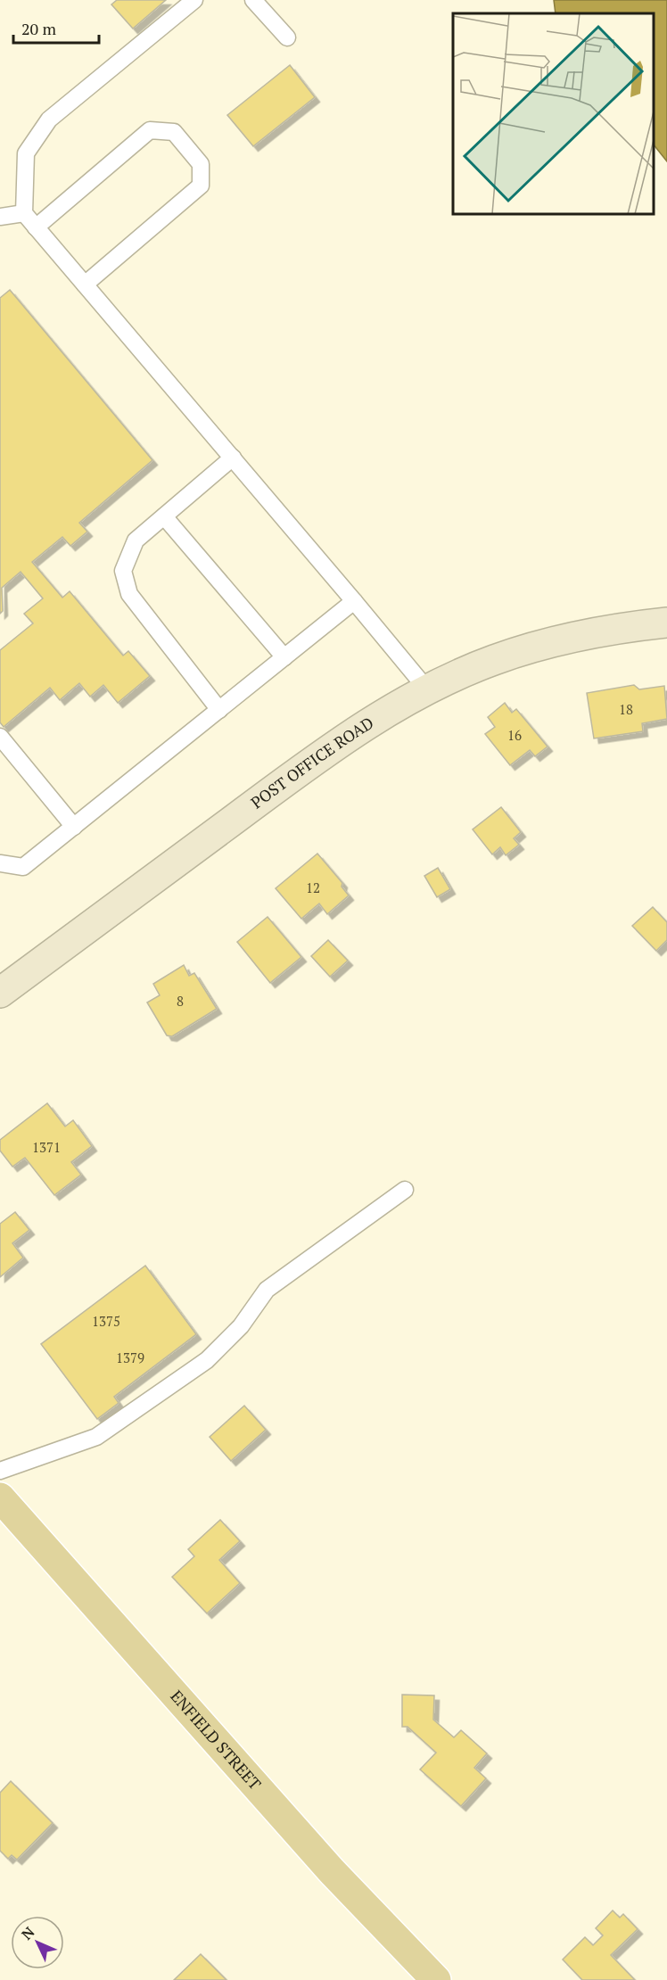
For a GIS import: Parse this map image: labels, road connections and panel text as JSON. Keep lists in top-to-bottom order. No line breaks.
{"streets":{"main road":["ENFIELD STREET"],"street":["POST OFFICE ROAD"]},"house_numbers":["18","16","12","8","1371","1375","1379"],"scale_bar":"20 m","north":"top left"}
